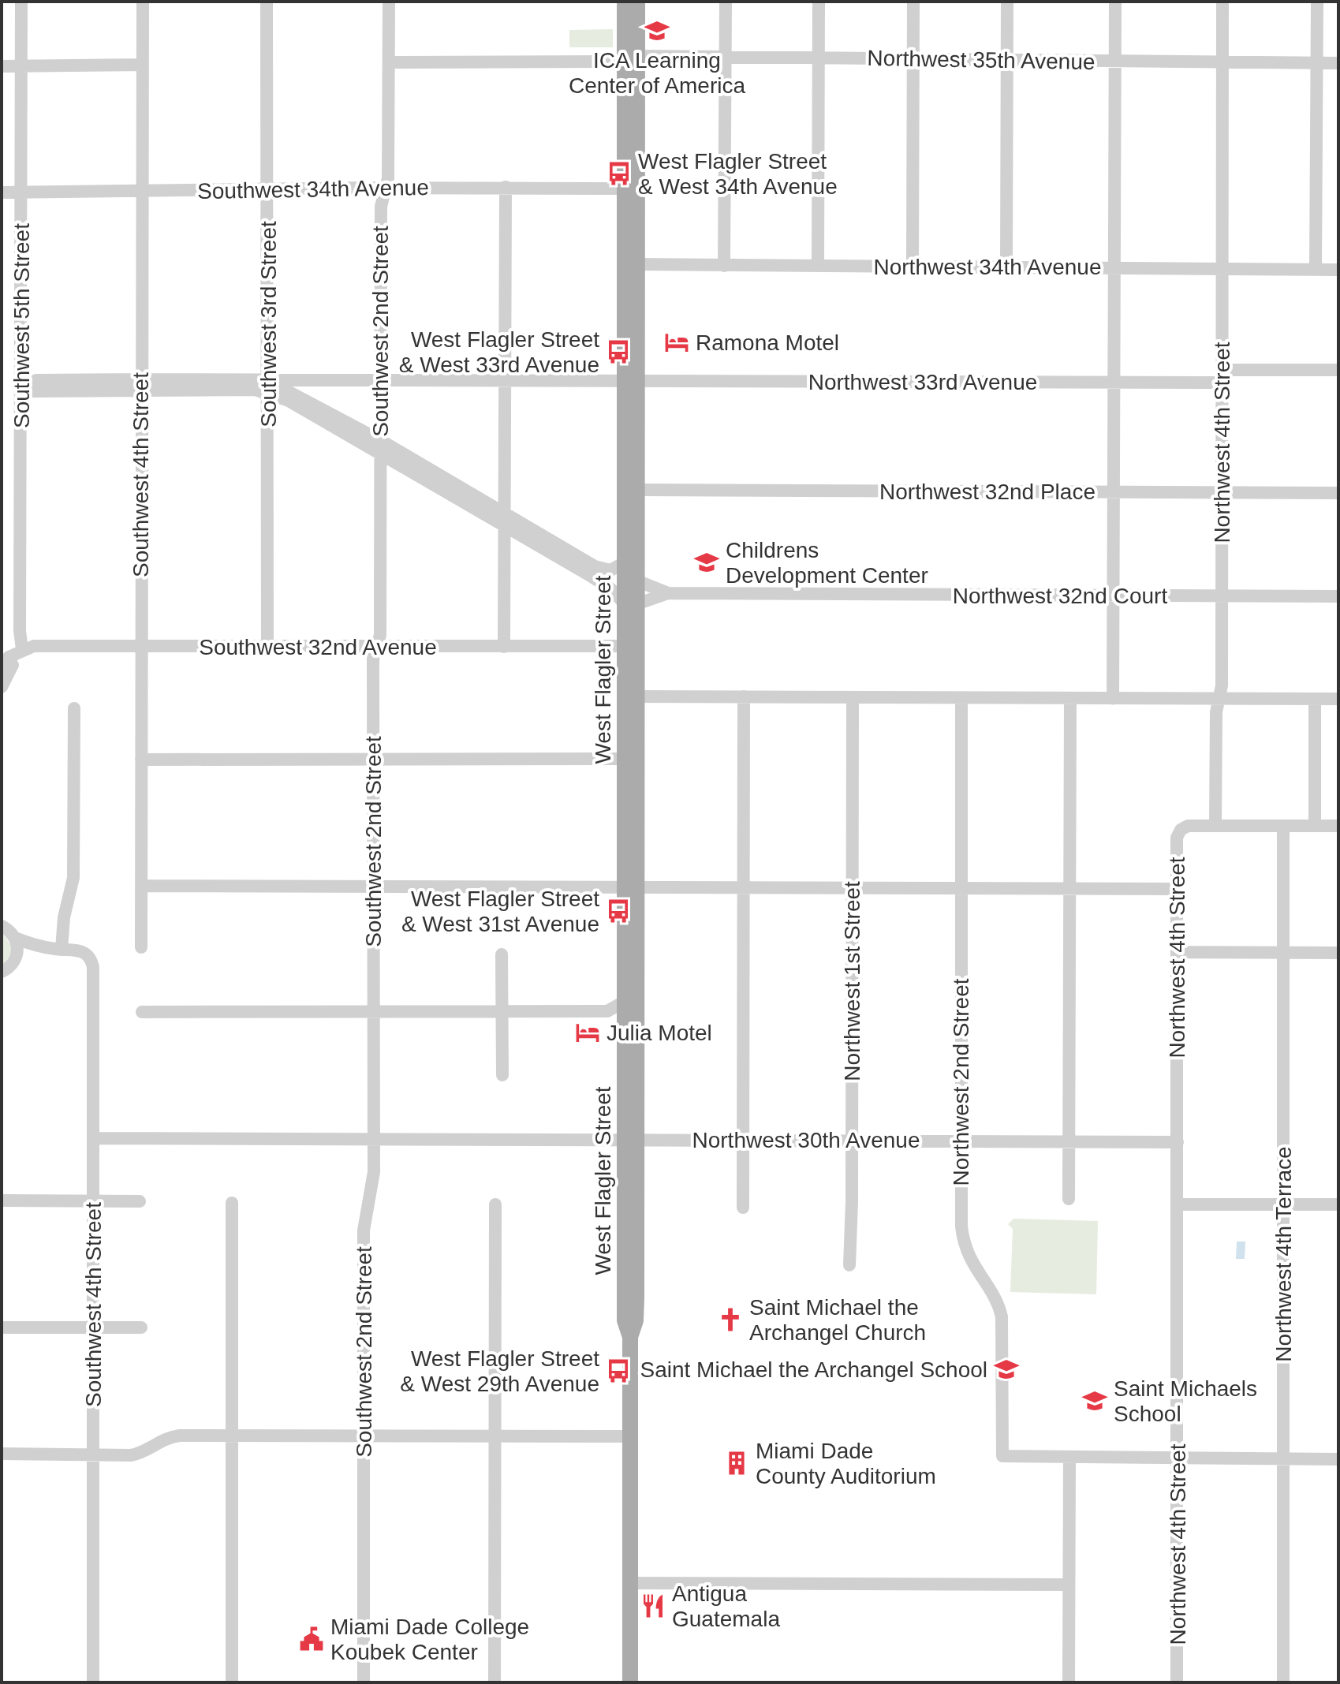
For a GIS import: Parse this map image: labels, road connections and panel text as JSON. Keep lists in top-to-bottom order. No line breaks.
{"streets":{"main road":["West Flagler Street"],"street":["Northwest 35th Avenue","Southwest 34th Avenue","Northwest 34th Avenue","Southwest 3rd Street","Southwest 5th Street","Southwest 2nd Street","Northwest 33rd Avenue","Northwest 4th Street","Southwest 4th Street","Northwest 32nd Place","Northwest 32nd Court","Southwest 32nd Avenue","Northwest 1st Street","Northwest 2nd Street","Northwest 30th Avenue","Northwest 4th Terrace"]},"crossings":[["Northwest 35th Avenue","Southwest 2nd Street"],["Northwest 35th Avenue","Northwest 4th Street"],["Northwest 35th Avenue","West Flagler Street"],["Southwest 34th Avenue","Southwest 3rd Street"],["Southwest 34th Avenue","Southwest 5th Street"],["Southwest 34th Avenue","Southwest 2nd Street"],["Southwest 34th Avenue","Southwest 4th Street"],["Southwest 34th Avenue","West Flagler Street"],["Northwest 34th Avenue","Northwest 4th Street"],["Northwest 34th Avenue","West Flagler Street"],["Southwest 3rd Street","Northwest 33rd Avenue"],["Southwest 3rd Street","Southwest 32nd Avenue"],["Southwest 5th Street","Northwest 33rd Avenue"],["Southwest 5th Street","Southwest 32nd Avenue"],["Southwest 2nd Street","Northwest 33rd Avenue"],["Southwest 2nd Street","Southwest 32nd Avenue"],["Southwest 2nd Street","Northwest 30th Avenue"],["Northwest 33rd Avenue","Northwest 4th Street"],["Northwest 33rd Avenue","Southwest 4th Street"],["Northwest 33rd Avenue","West Flagler Street"],["Northwest 4th Street","Northwest 32nd Place"],["Northwest 4th Street","Northwest 32nd Court"],["Northwest 4th Street","Northwest 30th Avenue"],["Southwest 4th Street","Southwest 32nd Avenue"],["Southwest 4th Street","Northwest 30th Avenue"],["Northwest 32nd Place","West Flagler Street"],["Northwest 32nd Court","West Flagler Street"],["Southwest 32nd Avenue","West Flagler Street"],["West Flagler Street","Northwest 30th Avenue"],["Northwest 1st Street","Northwest 30th Avenue"],["Northwest 2nd Street","Northwest 30th Avenue"]],"places":{"school or university":["ICA Learning Center of America","Childrens Development Center","Saint Michael the Archangel School","Saint Michaels School"],"bus stop":["West Flagler Street & West 34th Avenue","West Flagler Street & West 33rd Avenue","West Flagler Street & West 31st Avenue","West Flagler Street & West 29th Avenue"],"hotel":["Ramona Motel","Julia Motel"],"church":["Saint Michael the Archangel Church"],"building":["Miami Dade County Auditorium"],"restaurant":["Antigua Guatemala"],"public building":["Miami Dade College Koubek Center"]}}
